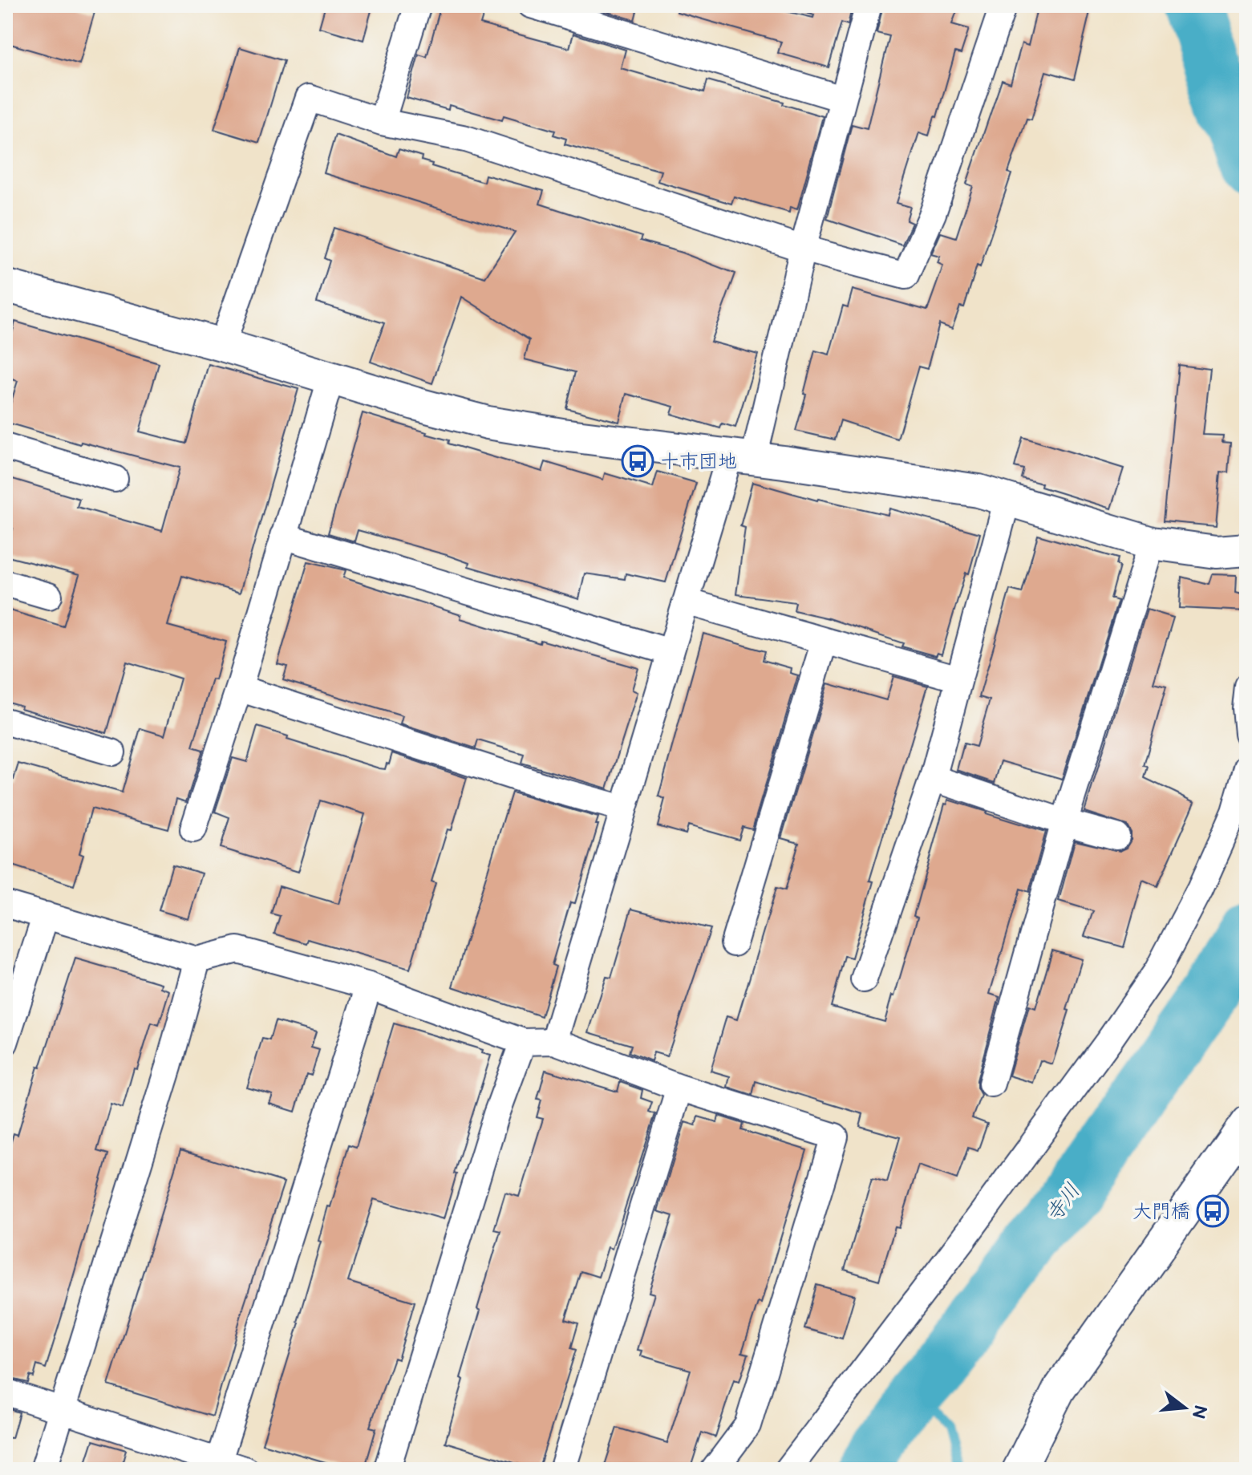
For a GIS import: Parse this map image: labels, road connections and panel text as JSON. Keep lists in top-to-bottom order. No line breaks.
{"water":["寺川"],"places":{"bus stop":["十市団地","大門橋"]},"north":"right"}
